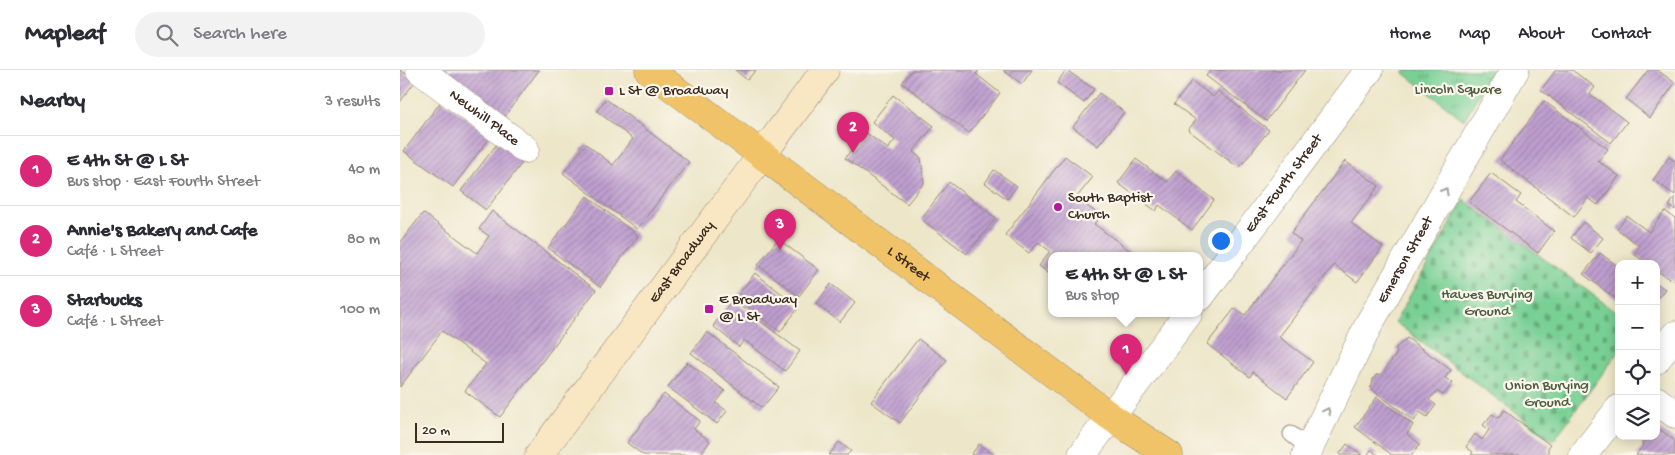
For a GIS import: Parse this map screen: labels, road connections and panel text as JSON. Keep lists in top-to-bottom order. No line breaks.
{"streets":{"main road":["East Broadway","L Street"],"street":["Newhill Place","East Fourth Street","Emerson Street"]},"crossings":[["East Broadway","L Street"]],"one_way":["Emerson Street"],"parks":["Lincoln Square","Hawes Burying Ground","Union Burying Ground"],"places":{"transit":["L St @ Broadway","E Broadway @ L St"],"other":["South Baptist Church"]},"scale_bar":"20 m","page":{"header":"Mapleaf","search":"Search here","nav":["Home","Map","About","Contact"],"heading":["Nearby","3 results"],"pins":["2","3","1"],"list":[{"mark":"1","name":"E 4th St @ L St","note":"Bus stop · East Fourth Street","value":"40 m"},{"mark":"2","name":"Annie's Bakery and Cafe","note":"Café · L Street","value":"80 m"},{"mark":"3","name":"Starbucks","note":"Café · L Street","value":"100 m"}],"popup":["E 4th St @ L St","Bus stop"],"map_buttons":["+","−"],"scale":"20 m"}}
